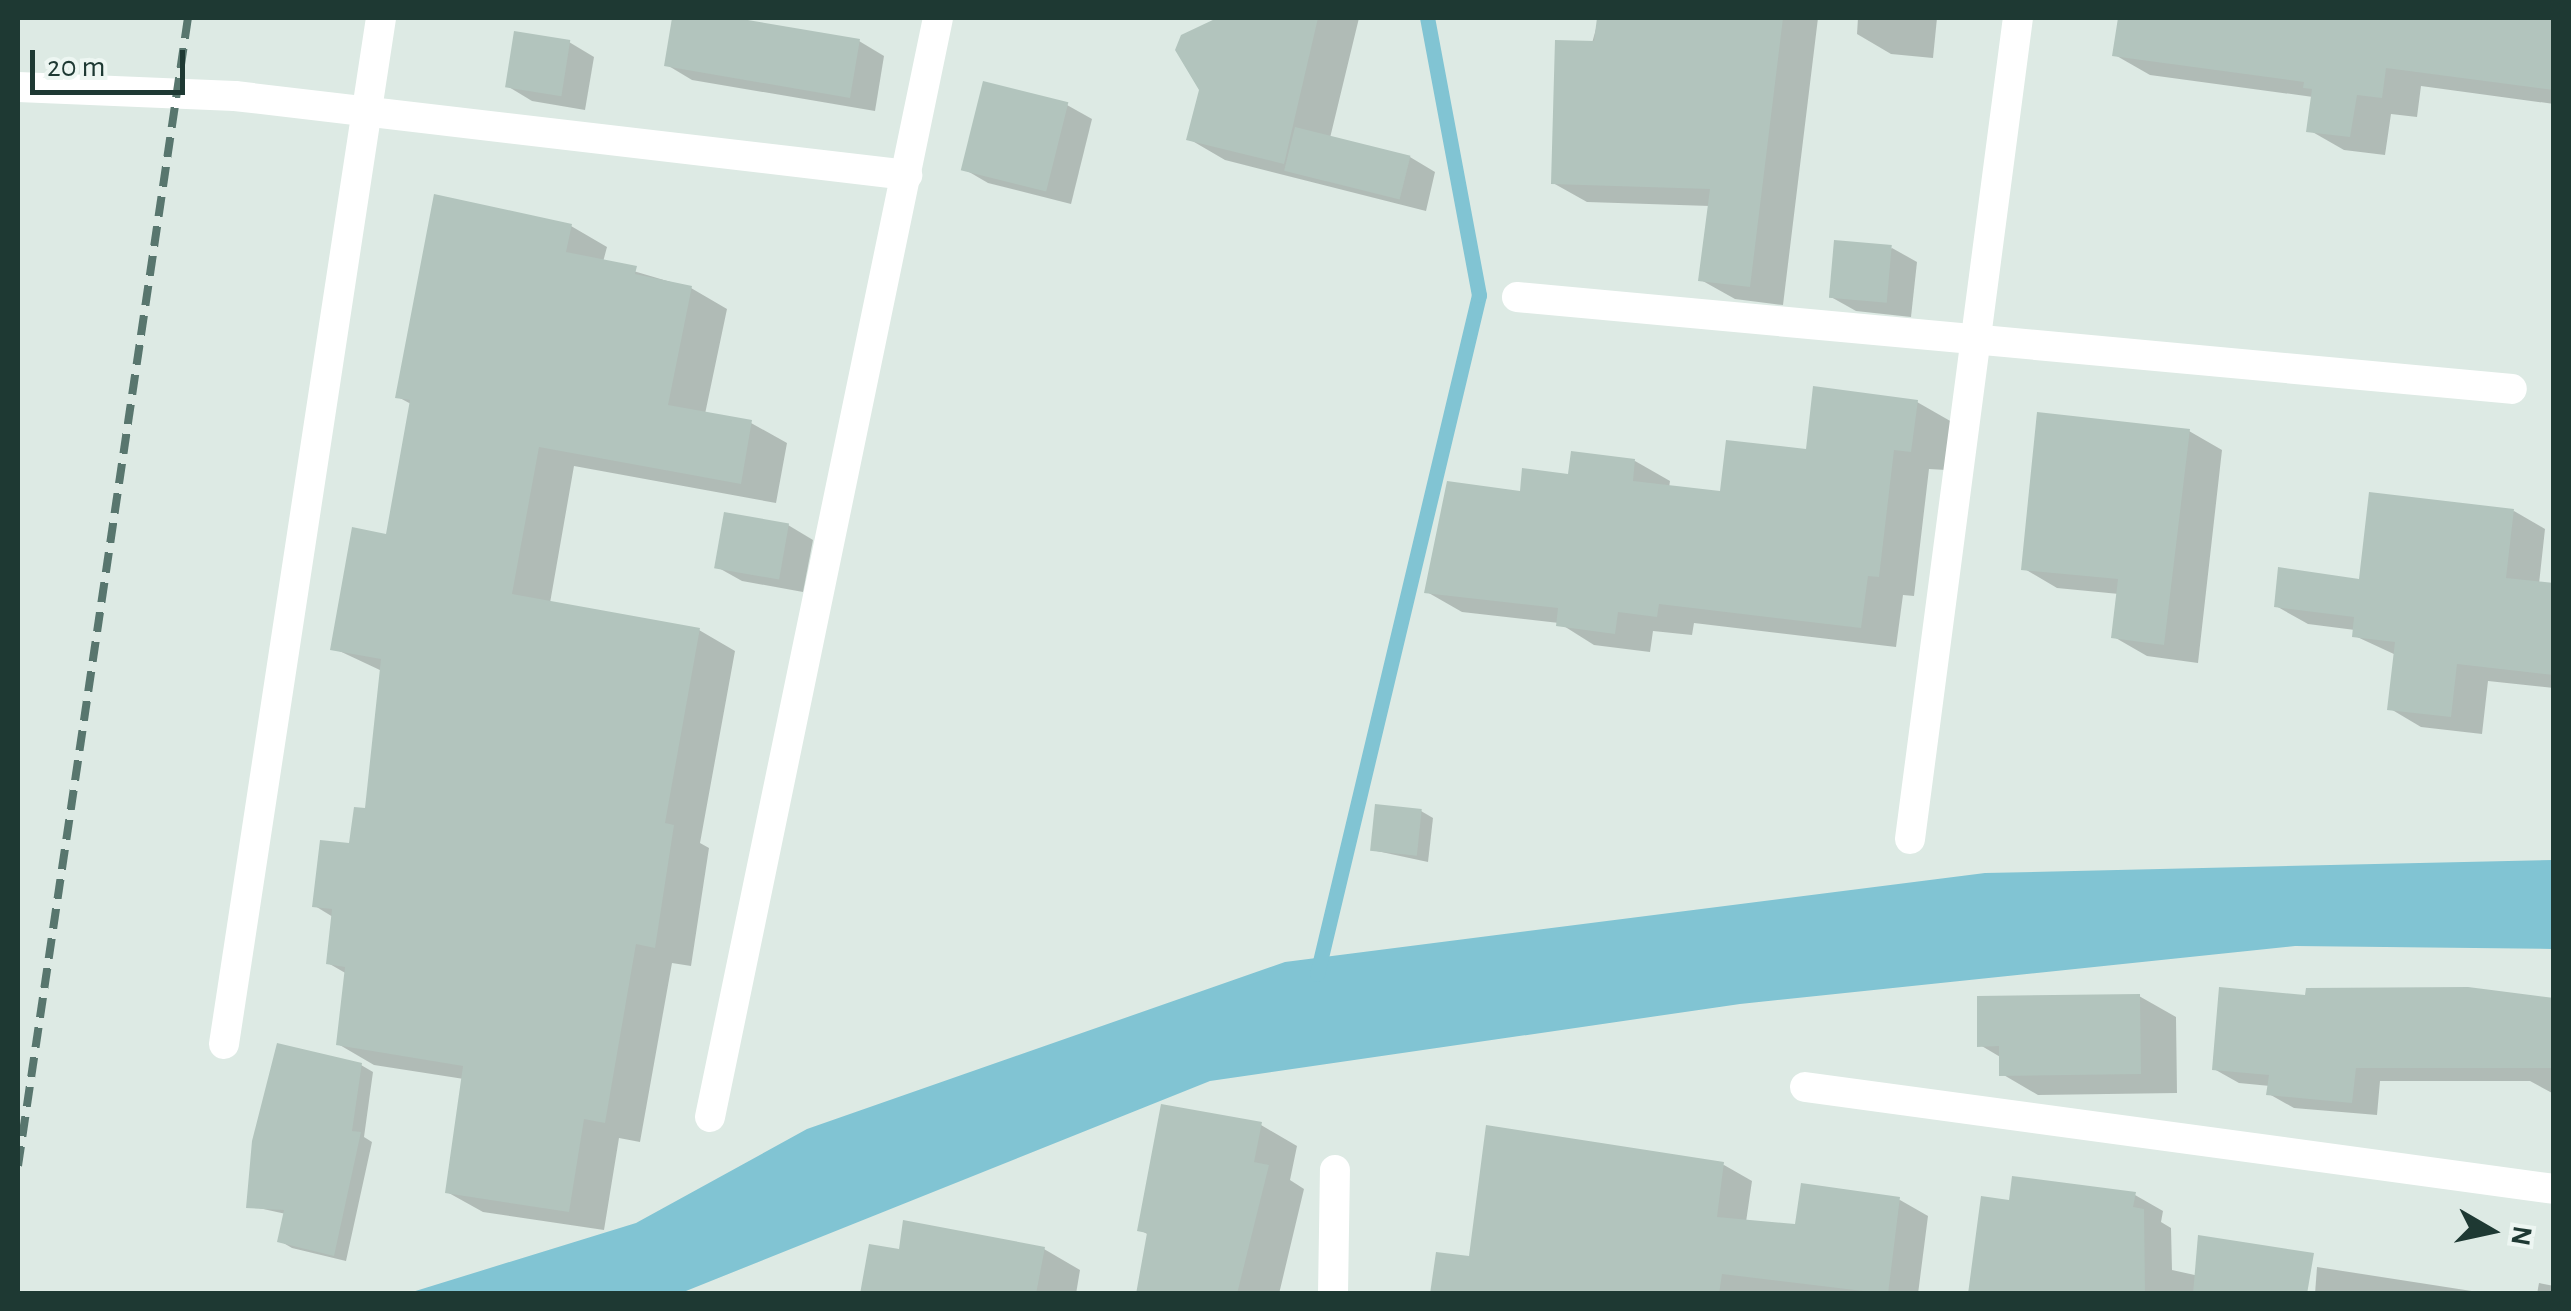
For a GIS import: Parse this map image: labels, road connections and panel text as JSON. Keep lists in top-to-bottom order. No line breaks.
{"scale_bar":"20 m","north":"right"}
